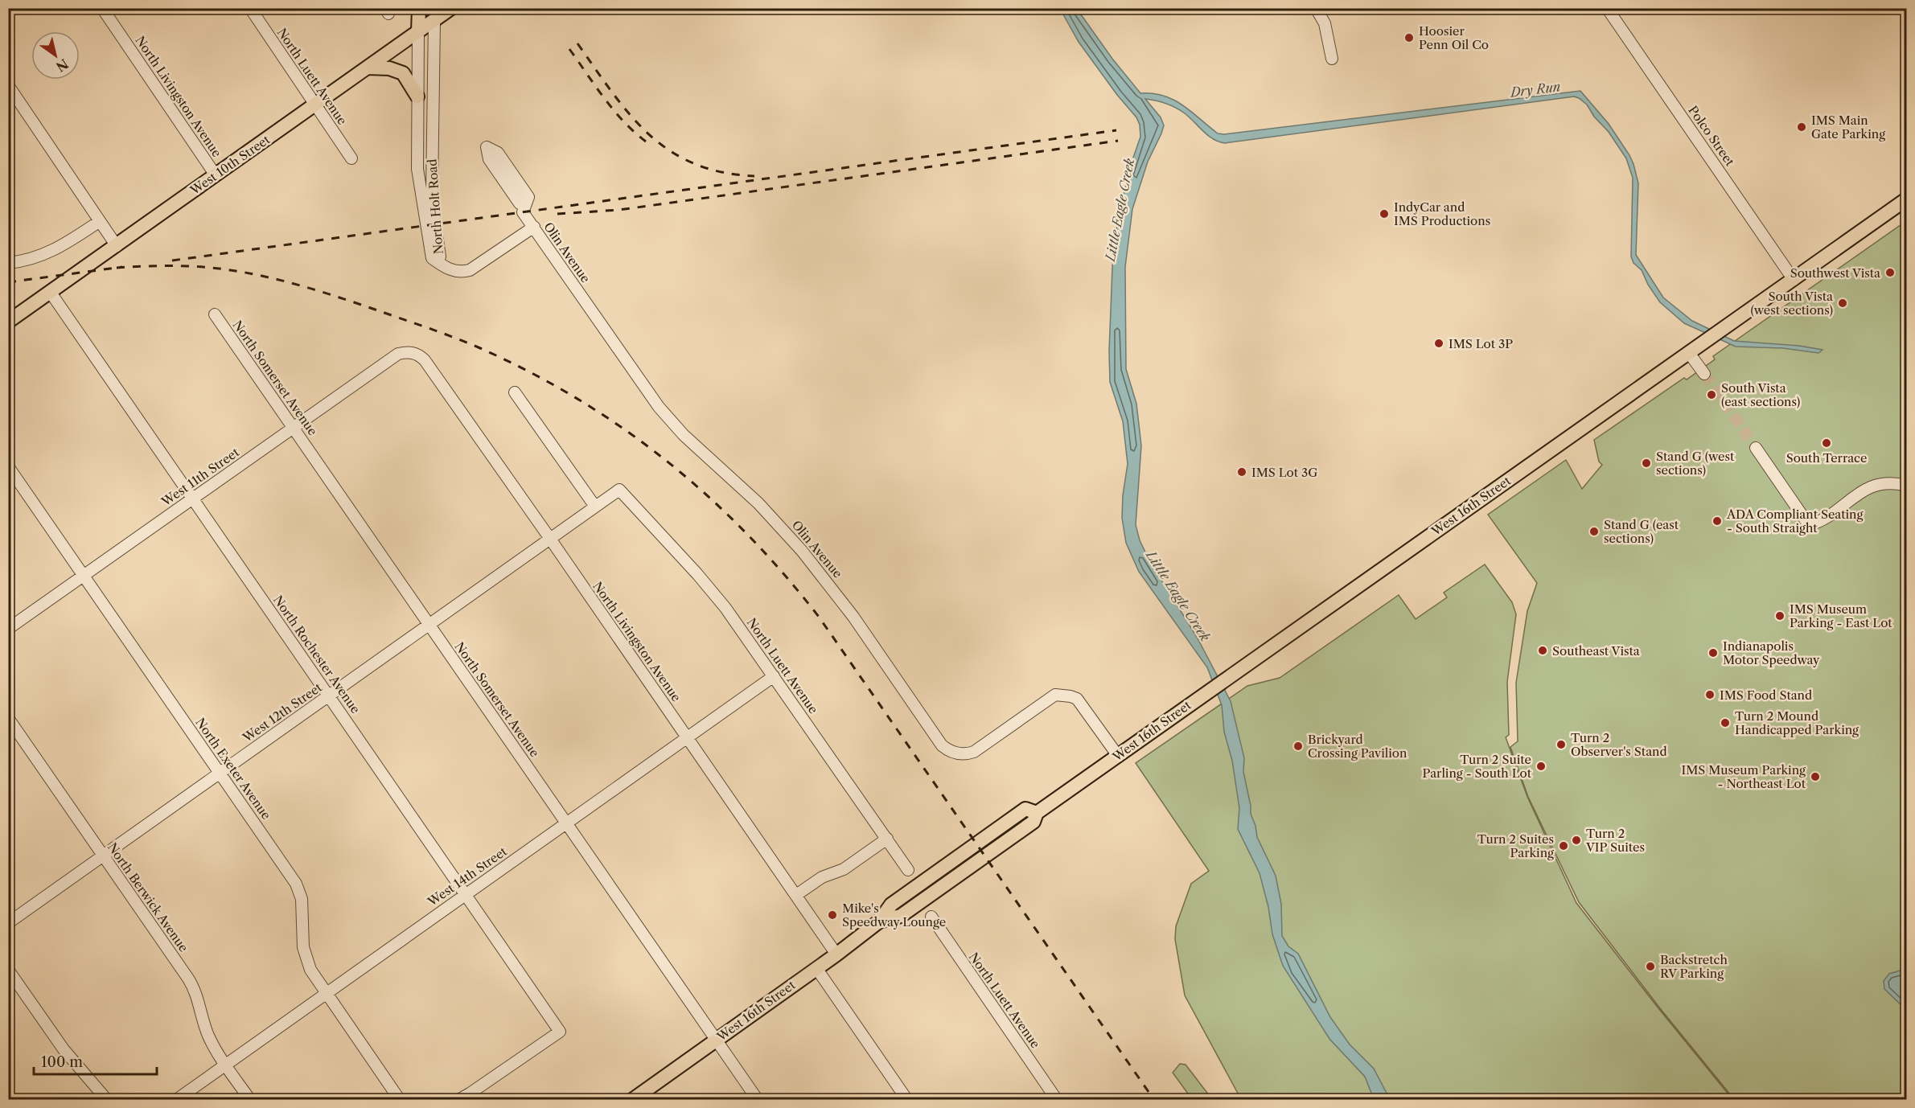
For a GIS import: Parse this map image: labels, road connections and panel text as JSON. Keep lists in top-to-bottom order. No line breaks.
{"streets":{"main road":["West 10th Street","North Holt Road","West 16th Street"],"street":["North Luett Avenue","North Livingston Avenue","Polco Street","Olin Avenue","North Somerset Avenue","West 11th Street","North Rochester Avenue","West 12th Street","North Exeter Avenue","West 14th Street","North Berwick Avenue"]},"crossings":[["North Luett Avenue","West 10th Street"],["North Luett Avenue","West 12th Street"],["North Luett Avenue","West 14th Street"],["North Livingston Avenue","West 10th Street"],["North Livingston Avenue","West 11th Street"],["North Livingston Avenue","West 16th Street"],["North Livingston Avenue","West 12th Street"],["North Livingston Avenue","West 14th Street"],["Polco Street","West 16th Street"],["West 10th Street","North Holt Road"],["West 10th Street","North Rochester Avenue"],["Olin Avenue","West 16th Street"],["North Somerset Avenue","West 11th Street"],["North Somerset Avenue","West 16th Street"],["North Somerset Avenue","West 12th Street"],["North Somerset Avenue","West 14th Street"],["West 11th Street","North Rochester Avenue"],["West 11th Street","North Exeter Avenue"],["North Rochester Avenue","West 12th Street"],["North Rochester Avenue","West 14th Street"],["West 12th Street","North Exeter Avenue"],["West 12th Street","North Berwick Avenue"],["North Exeter Avenue","West 14th Street"],["West 14th Street","North Berwick Avenue"]],"water":["Dry Run","Little Eagle Creek"],"places":["Hoosier Penn Oil Co","IMS Main Gate Parking","IndyCar and IMS Productions","Southwest Vista","South Vista (west sections)","IMS Lot 3P","South Vista (east sections)","South Terrace","Stand G (west sections)","IMS Lot 3G","ADA Compliant Seating - South Straight","Stand G (east sections)","IMS Museum Parking - East Lot","Southeast Vista","Indianapolis Motor Speedway","IMS Food Stand","Turn 2 Mound Handicapped Parking","Turn 2 Observer's Stand","Brickyard Crossing Pavilion","Turn 2 Suite Parling - South Lot","IMS Museum Parking - Northeast Lot","Turn 2 VIP Suites","Turn 2 Suites Parking","Mike's Speedway Lounge","Backstretch RV Parking"],"scale_bar":"100 m","north":"bottom right"}
